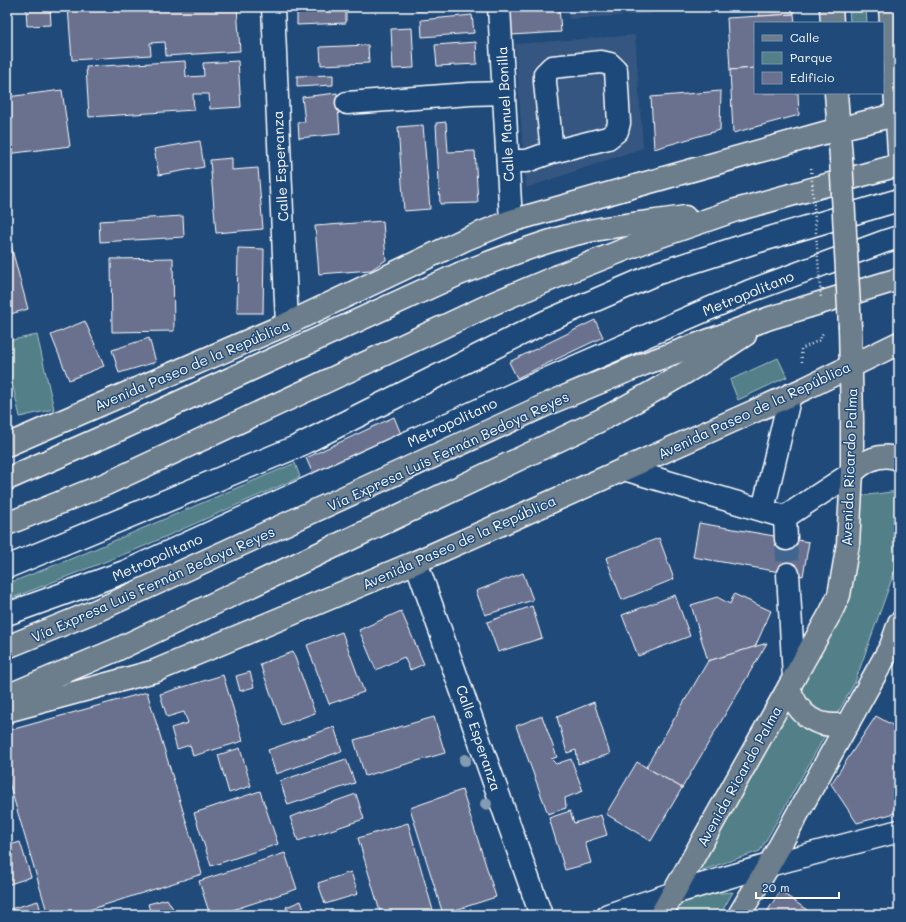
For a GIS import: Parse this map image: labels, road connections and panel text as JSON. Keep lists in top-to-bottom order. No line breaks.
{"streets":{"main road":["Avenida Paseo de la República","Vía Expresa Luis Fernán Bedoya Reyes","Avenida Ricardo Palma"],"street":["Calle Manuel Bonilla","Calle Esperanza","Metropolitano"]},"crossings":[["Calle Manuel Bonilla","Avenida Paseo de la República"],["Calle Esperanza","Avenida Paseo de la República"],["Avenida Paseo de la República","Avenida Ricardo Palma"]],"legend":["Calle","Parque","Edificio"],"scale_bar":"20 m"}
